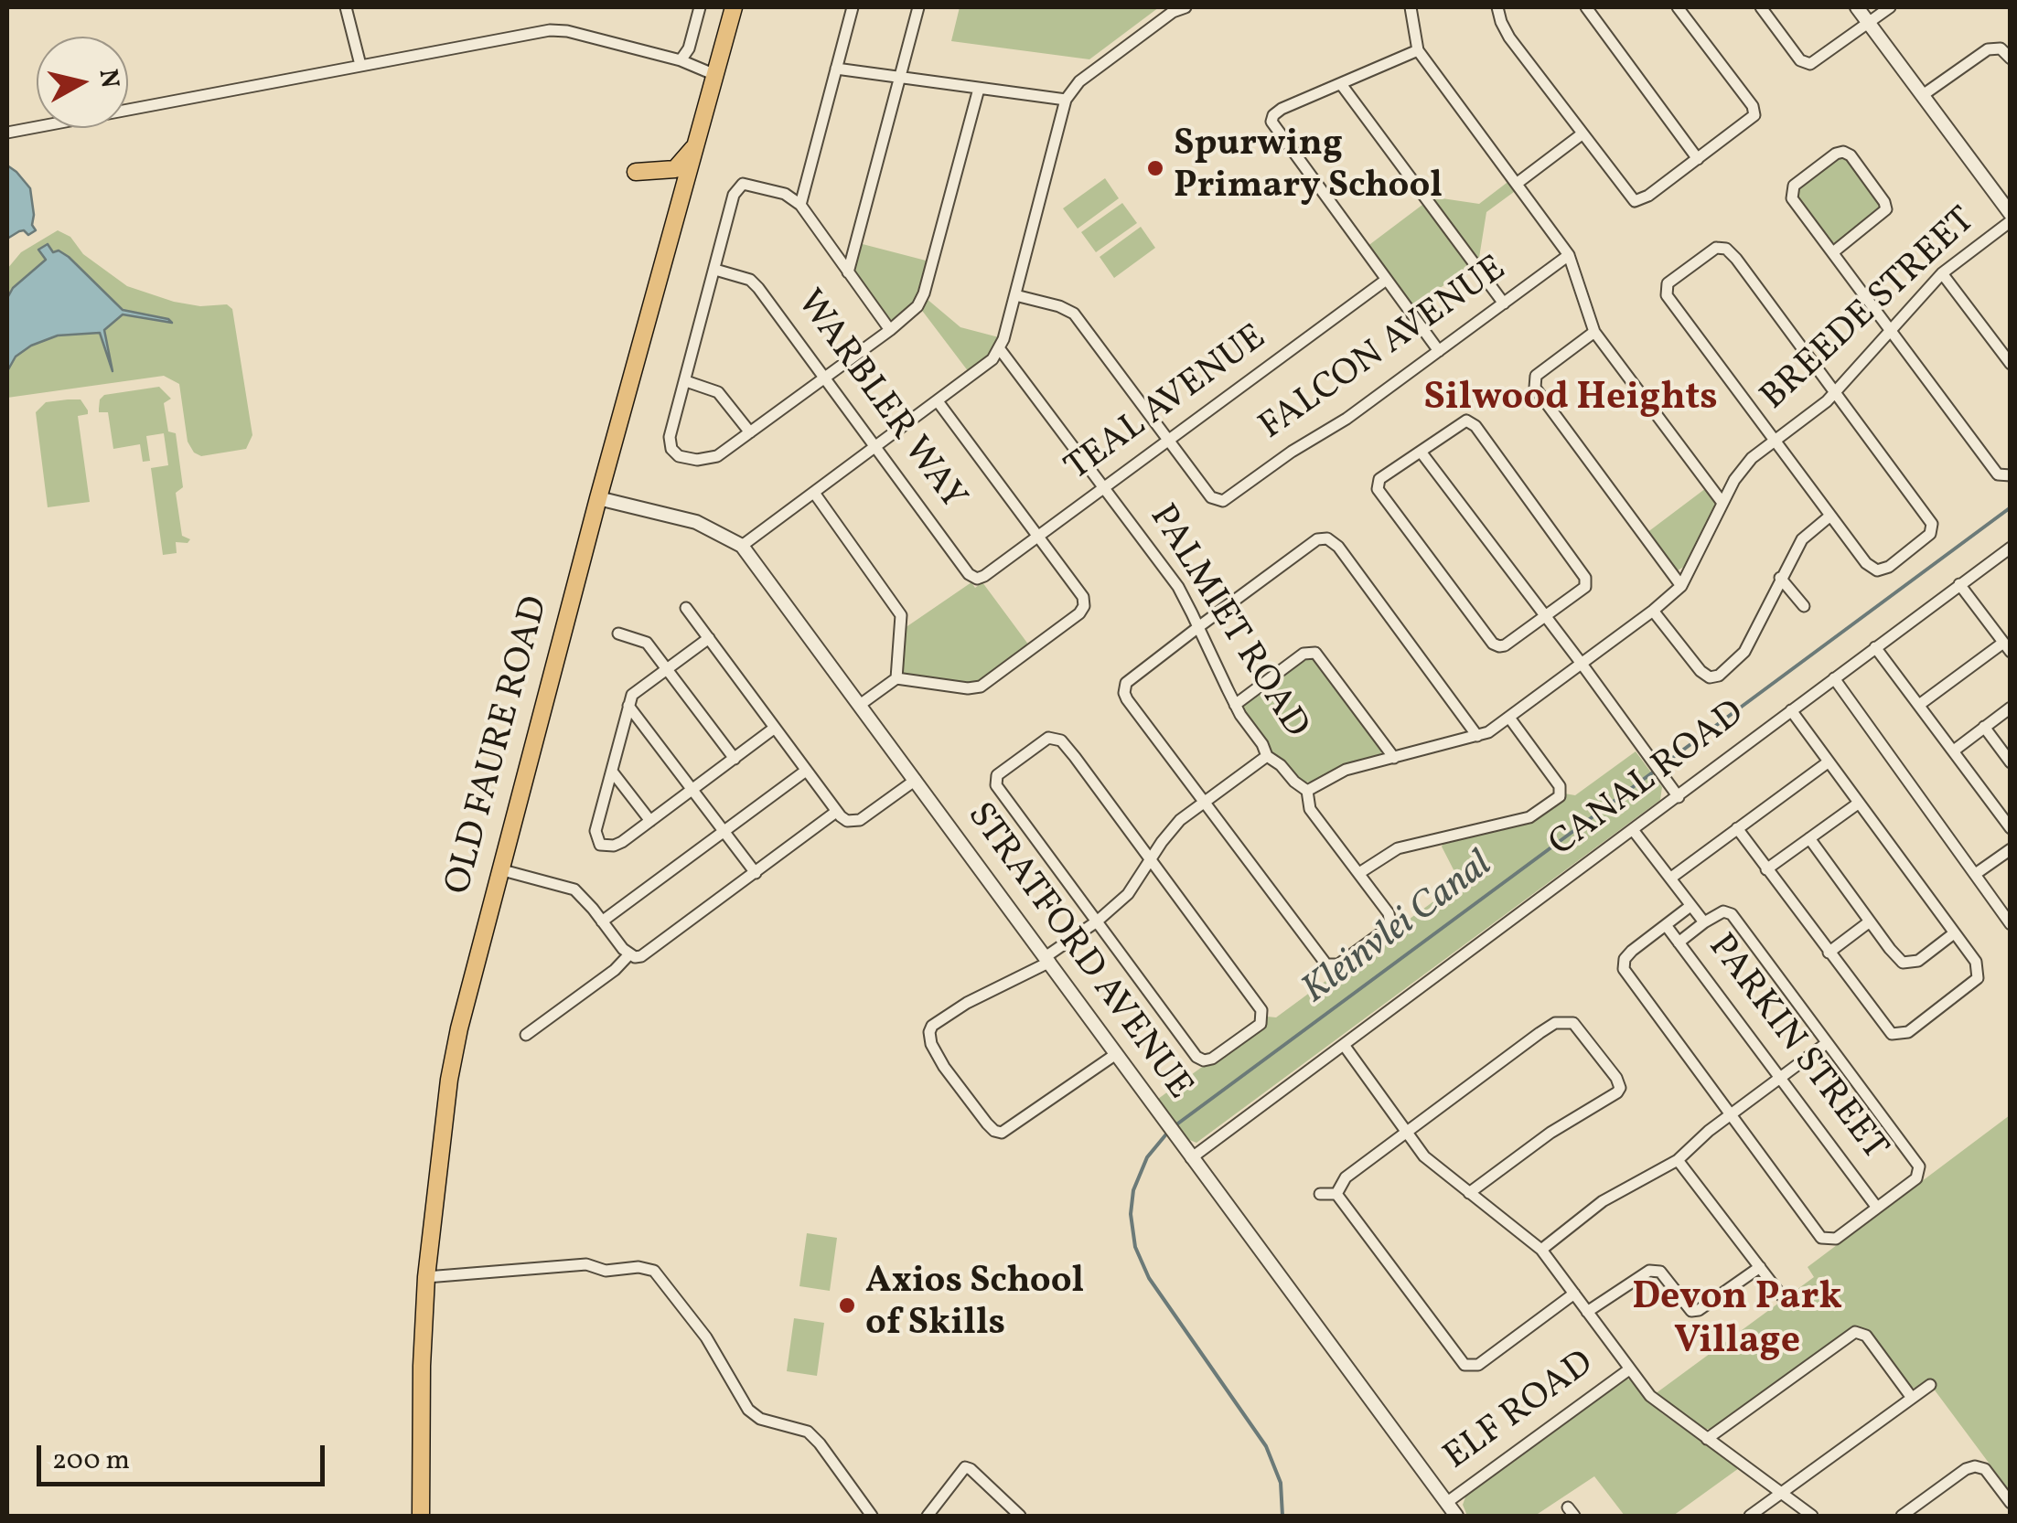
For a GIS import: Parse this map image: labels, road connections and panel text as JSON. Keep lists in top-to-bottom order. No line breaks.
{"streets":{"main road":["OLD FAURE ROAD"],"street":["BREEDE STREET","FALCON AVENUE","WARBLER WAY","TEAL AVENUE","PALMIET ROAD","CANAL ROAD","STRATFORD AVENUE","PARKIN STREET","ELF ROAD"]},"crossings":[["BREEDE STREET","PALMIET ROAD"],["FALCON AVENUE","TEAL AVENUE"],["WARBLER WAY","TEAL AVENUE"],["TEAL AVENUE","PALMIET ROAD"],["OLD FAURE ROAD","STRATFORD AVENUE"],["CANAL ROAD","STRATFORD AVENUE"],["STRATFORD AVENUE","ELF ROAD"]],"districts":["Silwood Heights","Devon Park Village"],"water":["Kleinvlei Canal"],"places":["Spurwing Primary School","Axios School of Skills"],"scale_bar":"200 m","north":"right"}
